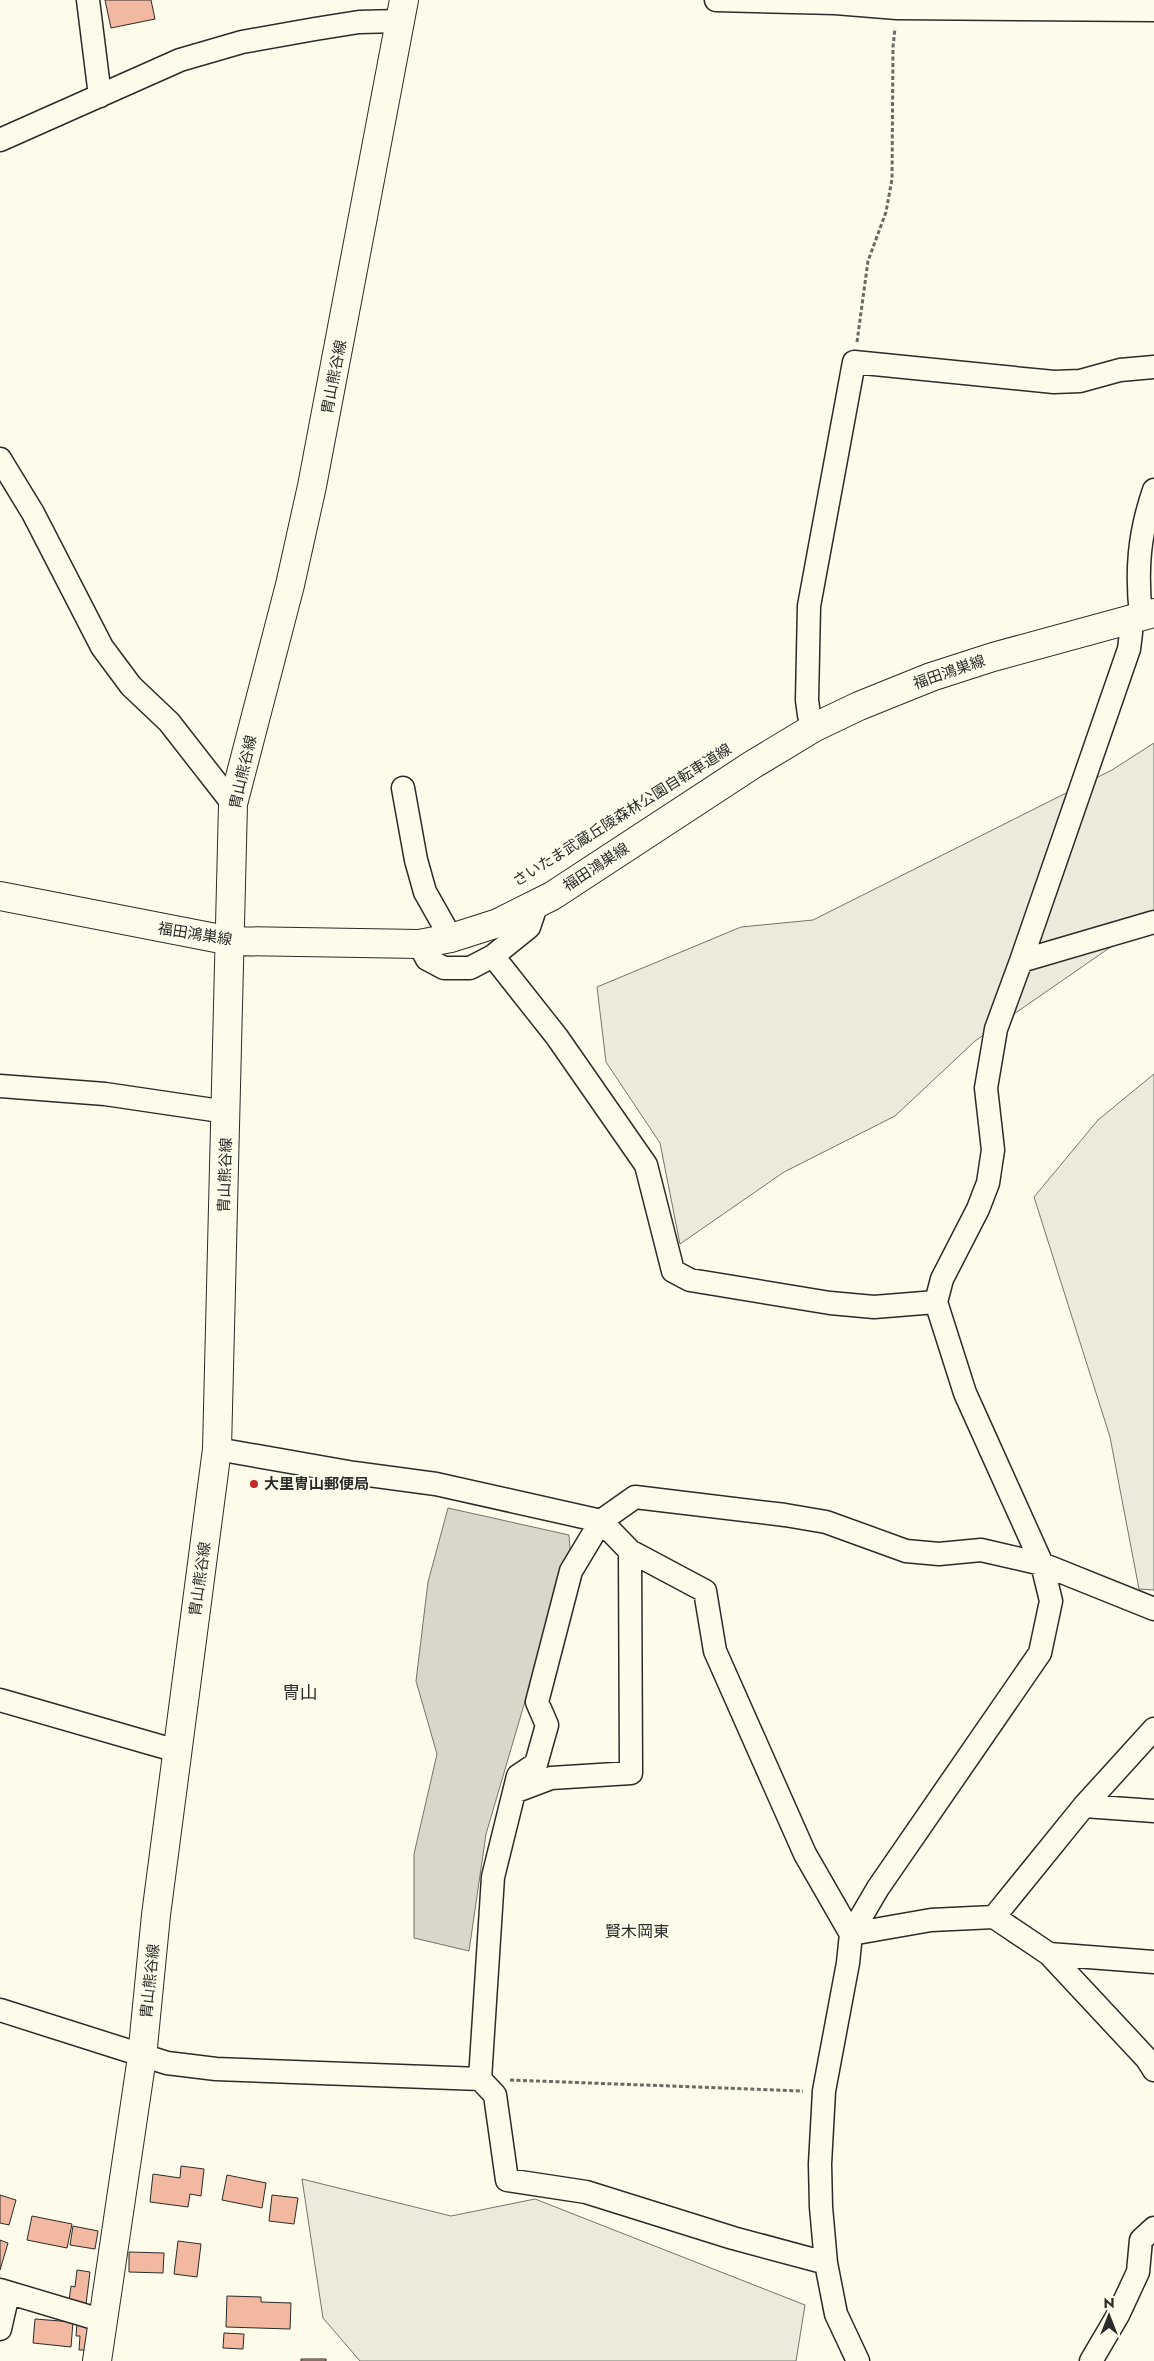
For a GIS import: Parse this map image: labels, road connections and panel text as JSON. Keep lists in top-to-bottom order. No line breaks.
{"streets":{"main road":["胄山熊谷線","福田鴻巣線"]},"crossings":[["胄山熊谷線","福田鴻巣線"]],"districts":["冑山","賢木岡東"],"places":["大里冑山郵便局"],"north":"top"}
